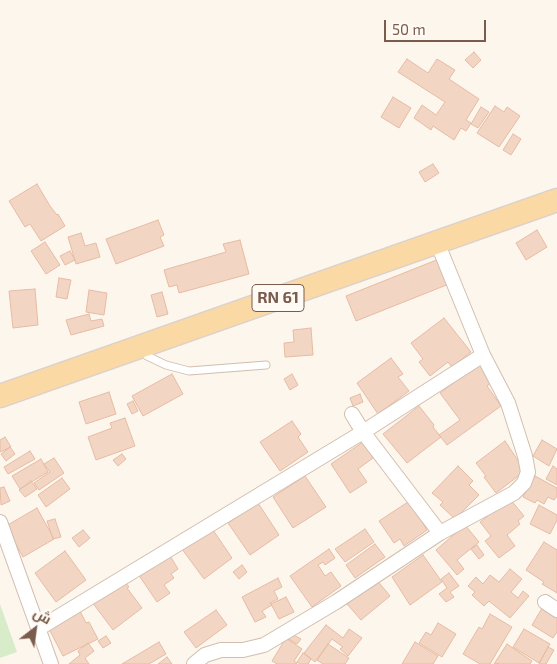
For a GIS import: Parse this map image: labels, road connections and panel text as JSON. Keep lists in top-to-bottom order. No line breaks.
{"streets":{"main road":["RN 61"]},"scale_bar":"50 m","north":"top right"}
